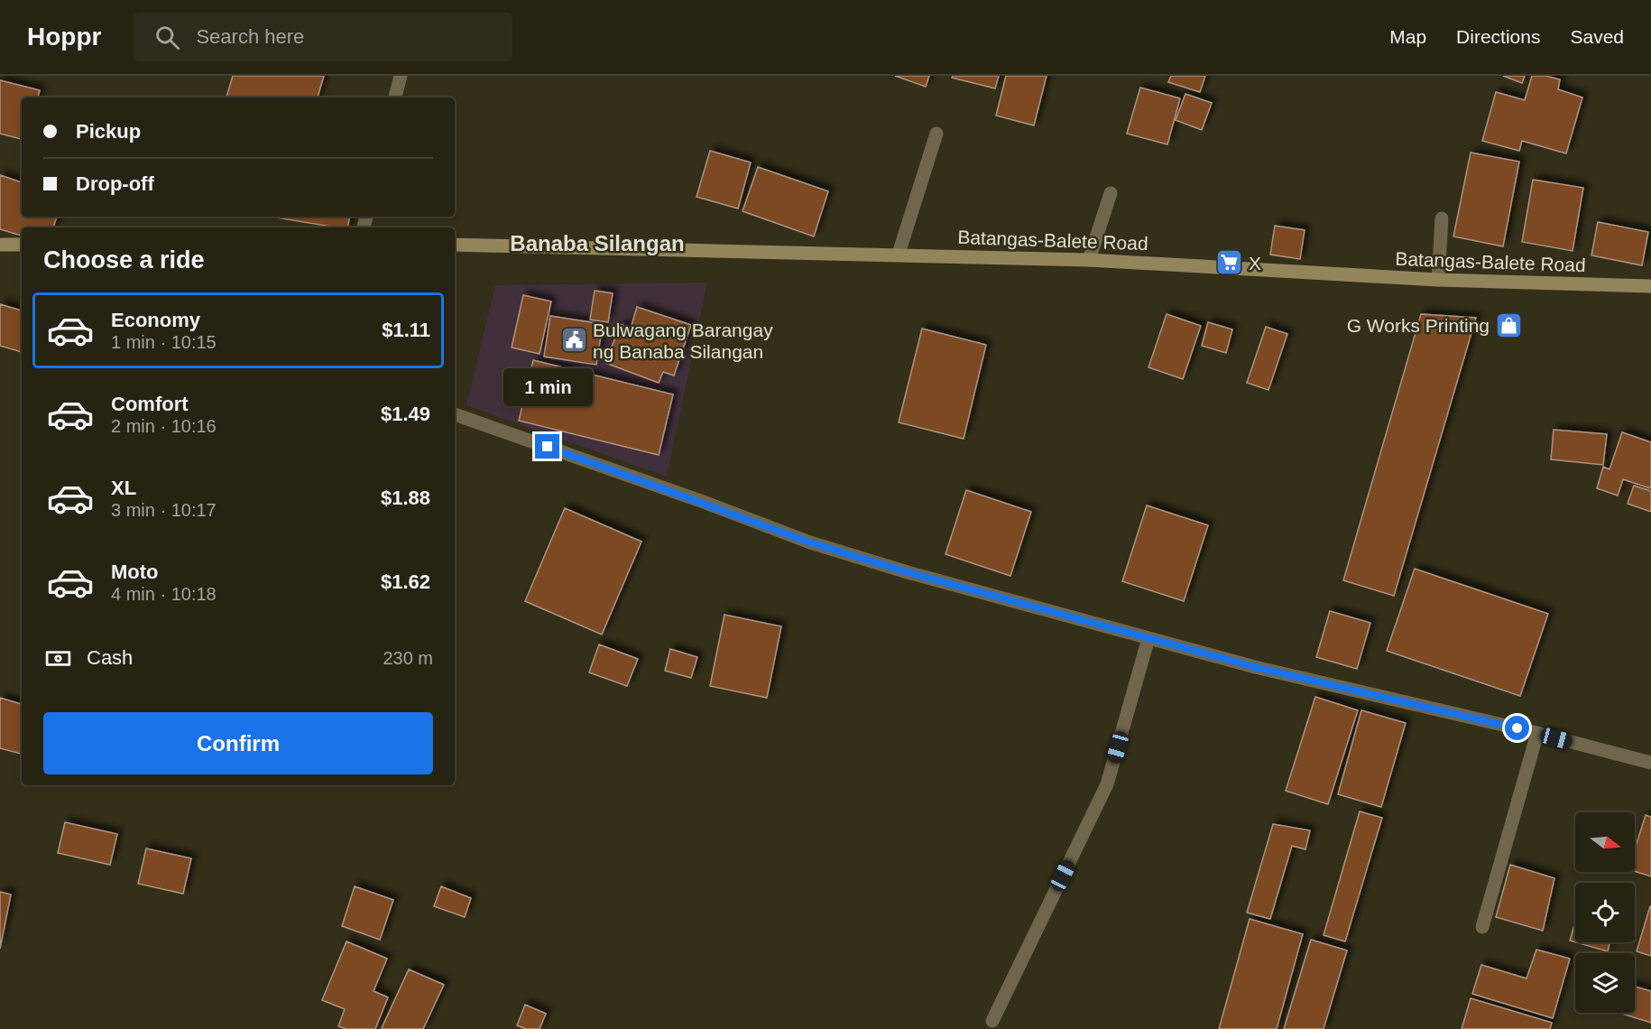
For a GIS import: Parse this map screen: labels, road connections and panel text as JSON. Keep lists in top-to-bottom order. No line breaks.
{"streets":{"main road":["Batangas-Balete Road"]},"districts":["Banaba Silangan"],"places":{"supermarket":["X"],"shop":["G Works Printing"],"public building":["Bulwagang Barangay ng Banaba Silangan"]},"north":"right","page":{"header":"Hoppr","search":"Search here","nav":["Map","Directions","Saved"],"banner":["Pickup","Drop-off"],"heading":"Choose a ride","list":[{"name":"Economy","note":"1 min · 10:15","value":"$1.11"},{"name":"Comfort","note":"2 min · 10:16","value":"$1.49"},{"name":"XL","note":"3 min · 10:17","value":"$1.88"},{"name":"Moto","note":"4 min · 10:18","value":"$1.62"}],"bubble":"1 min","pay":["Cash","230 m"],"buttons":"Confirm"}}
